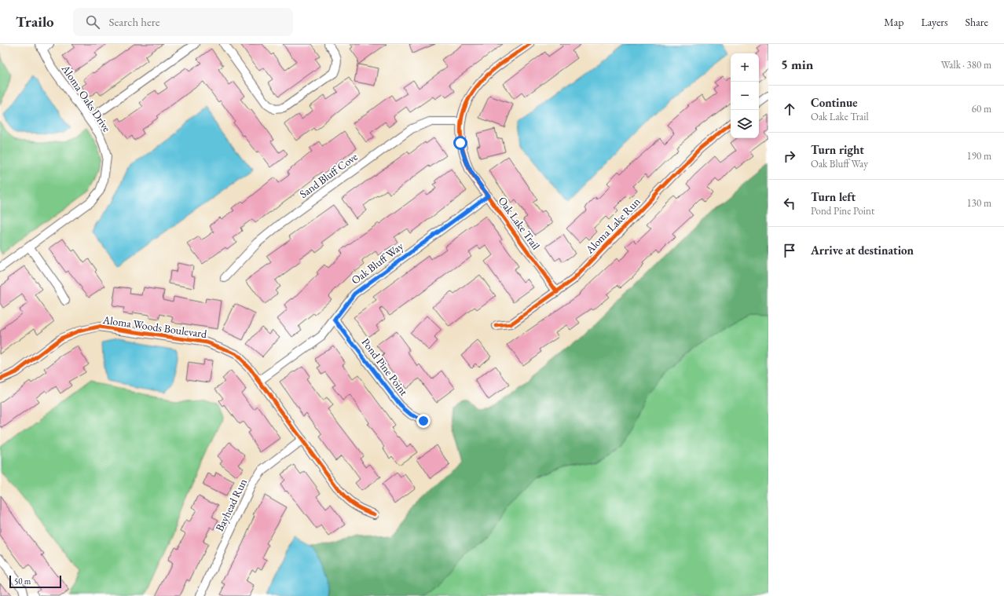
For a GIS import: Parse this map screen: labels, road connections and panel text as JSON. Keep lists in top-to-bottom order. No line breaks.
{"streets":{"street":["Aloma Oaks Drive","Sand Bluff Cove","Oak Lake Trail","Aloma Lake Run","Oak Bluff Way","Aloma Woods Boulevard","Pond Pine Point","Bayhead Run"]},"crossings":[["Sand Bluff Cove","Oak Lake Trail"],["Oak Lake Trail","Aloma Lake Run"],["Oak Lake Trail","Oak Bluff Way"],["Oak Bluff Way","Aloma Woods Boulevard"],["Oak Bluff Way","Pond Pine Point"],["Aloma Woods Boulevard","Bayhead Run"]],"scale_bar":"50 m","page":{"header":"Trailo","search":"Search here","nav":["Map","Layers","Share"],"heading":["5 min","Walk · 380 m"],"map_buttons":["+","−"],"list":[["Continue","Oak Lake Trail","60 m"],["Turn right","Oak Bluff Way","190 m"],["Turn left","Pond Pine Point","130 m"],"Arrive at destination"],"scale":"50 m"}}
